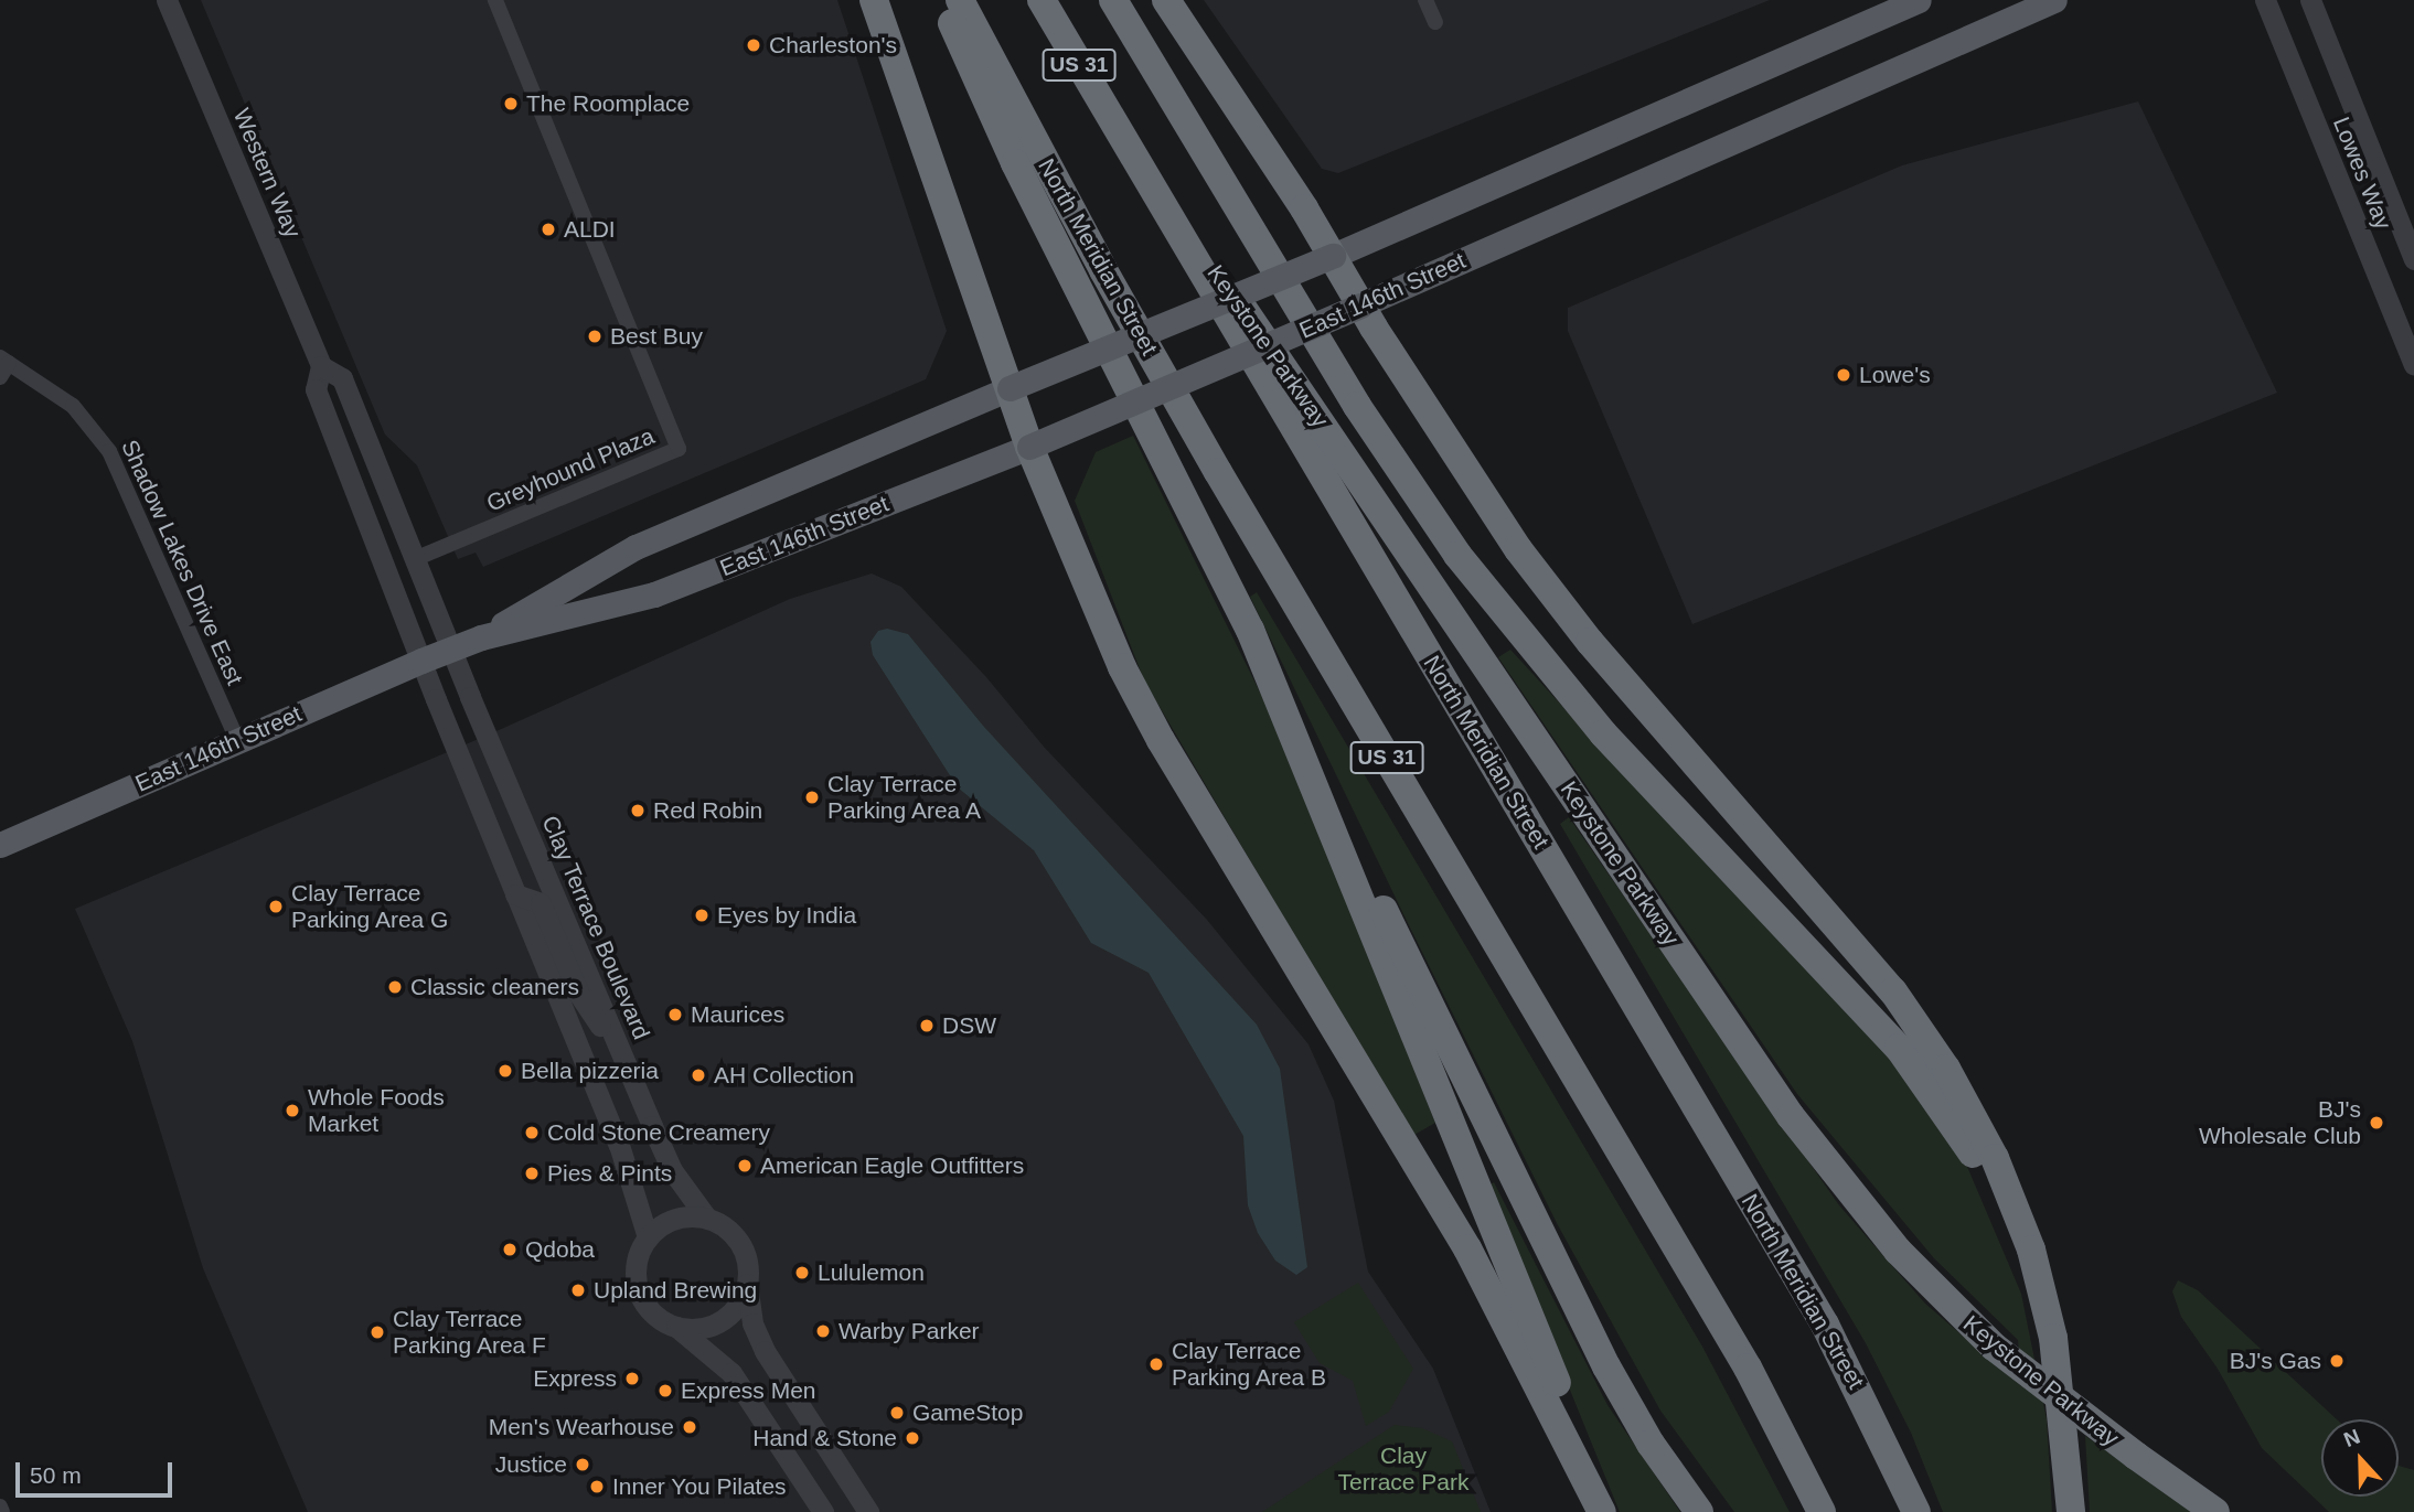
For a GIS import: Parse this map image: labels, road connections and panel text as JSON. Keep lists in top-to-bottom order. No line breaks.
{"streets":{"highway":["US 31","North Meridian Street","Keystone Parkway"],"main road":["East 146th Street"],"street":["Western Way","Lowes Way","Greyhound Plaza","Shadow Lakes Drive East","Clay Terrace Boulevard"]},"crossings":[["Western Way","East 146th Street"],["Western Way","Greyhound Plaza"],["Western Way","Clay Terrace Boulevard"],["North Meridian Street","Keystone Parkway"],["East 146th Street","Shadow Lakes Drive East"],["East 146th Street","Clay Terrace Boulevard"]],"parks":["Clay Terrace Park"],"places":["Charleston's","The Roomplace","ALDI","Best Buy","Lowe's","Clay Terrace Parking Area A","Red Robin","Clay Terrace Parking Area G","Eyes by India","Classic cleaners","Maurices","DSW","Bella pizzeria","AH Collection","Whole Foods Market","BJ's Wholesale Club","Cold Stone Creamery","American Eagle Outfitters","Pies & Pints","Qdoba","Lululemon","Upland Brewing","Warby Parker","Clay Terrace Parking Area F","BJ's Gas","Clay Terrace Parking Area B","Express","Express Men","GameStop","Men's Wearhouse","Hand & Stone","Justice","Inner You Pilates"],"scale_bar":"50 m","north":"top"}
